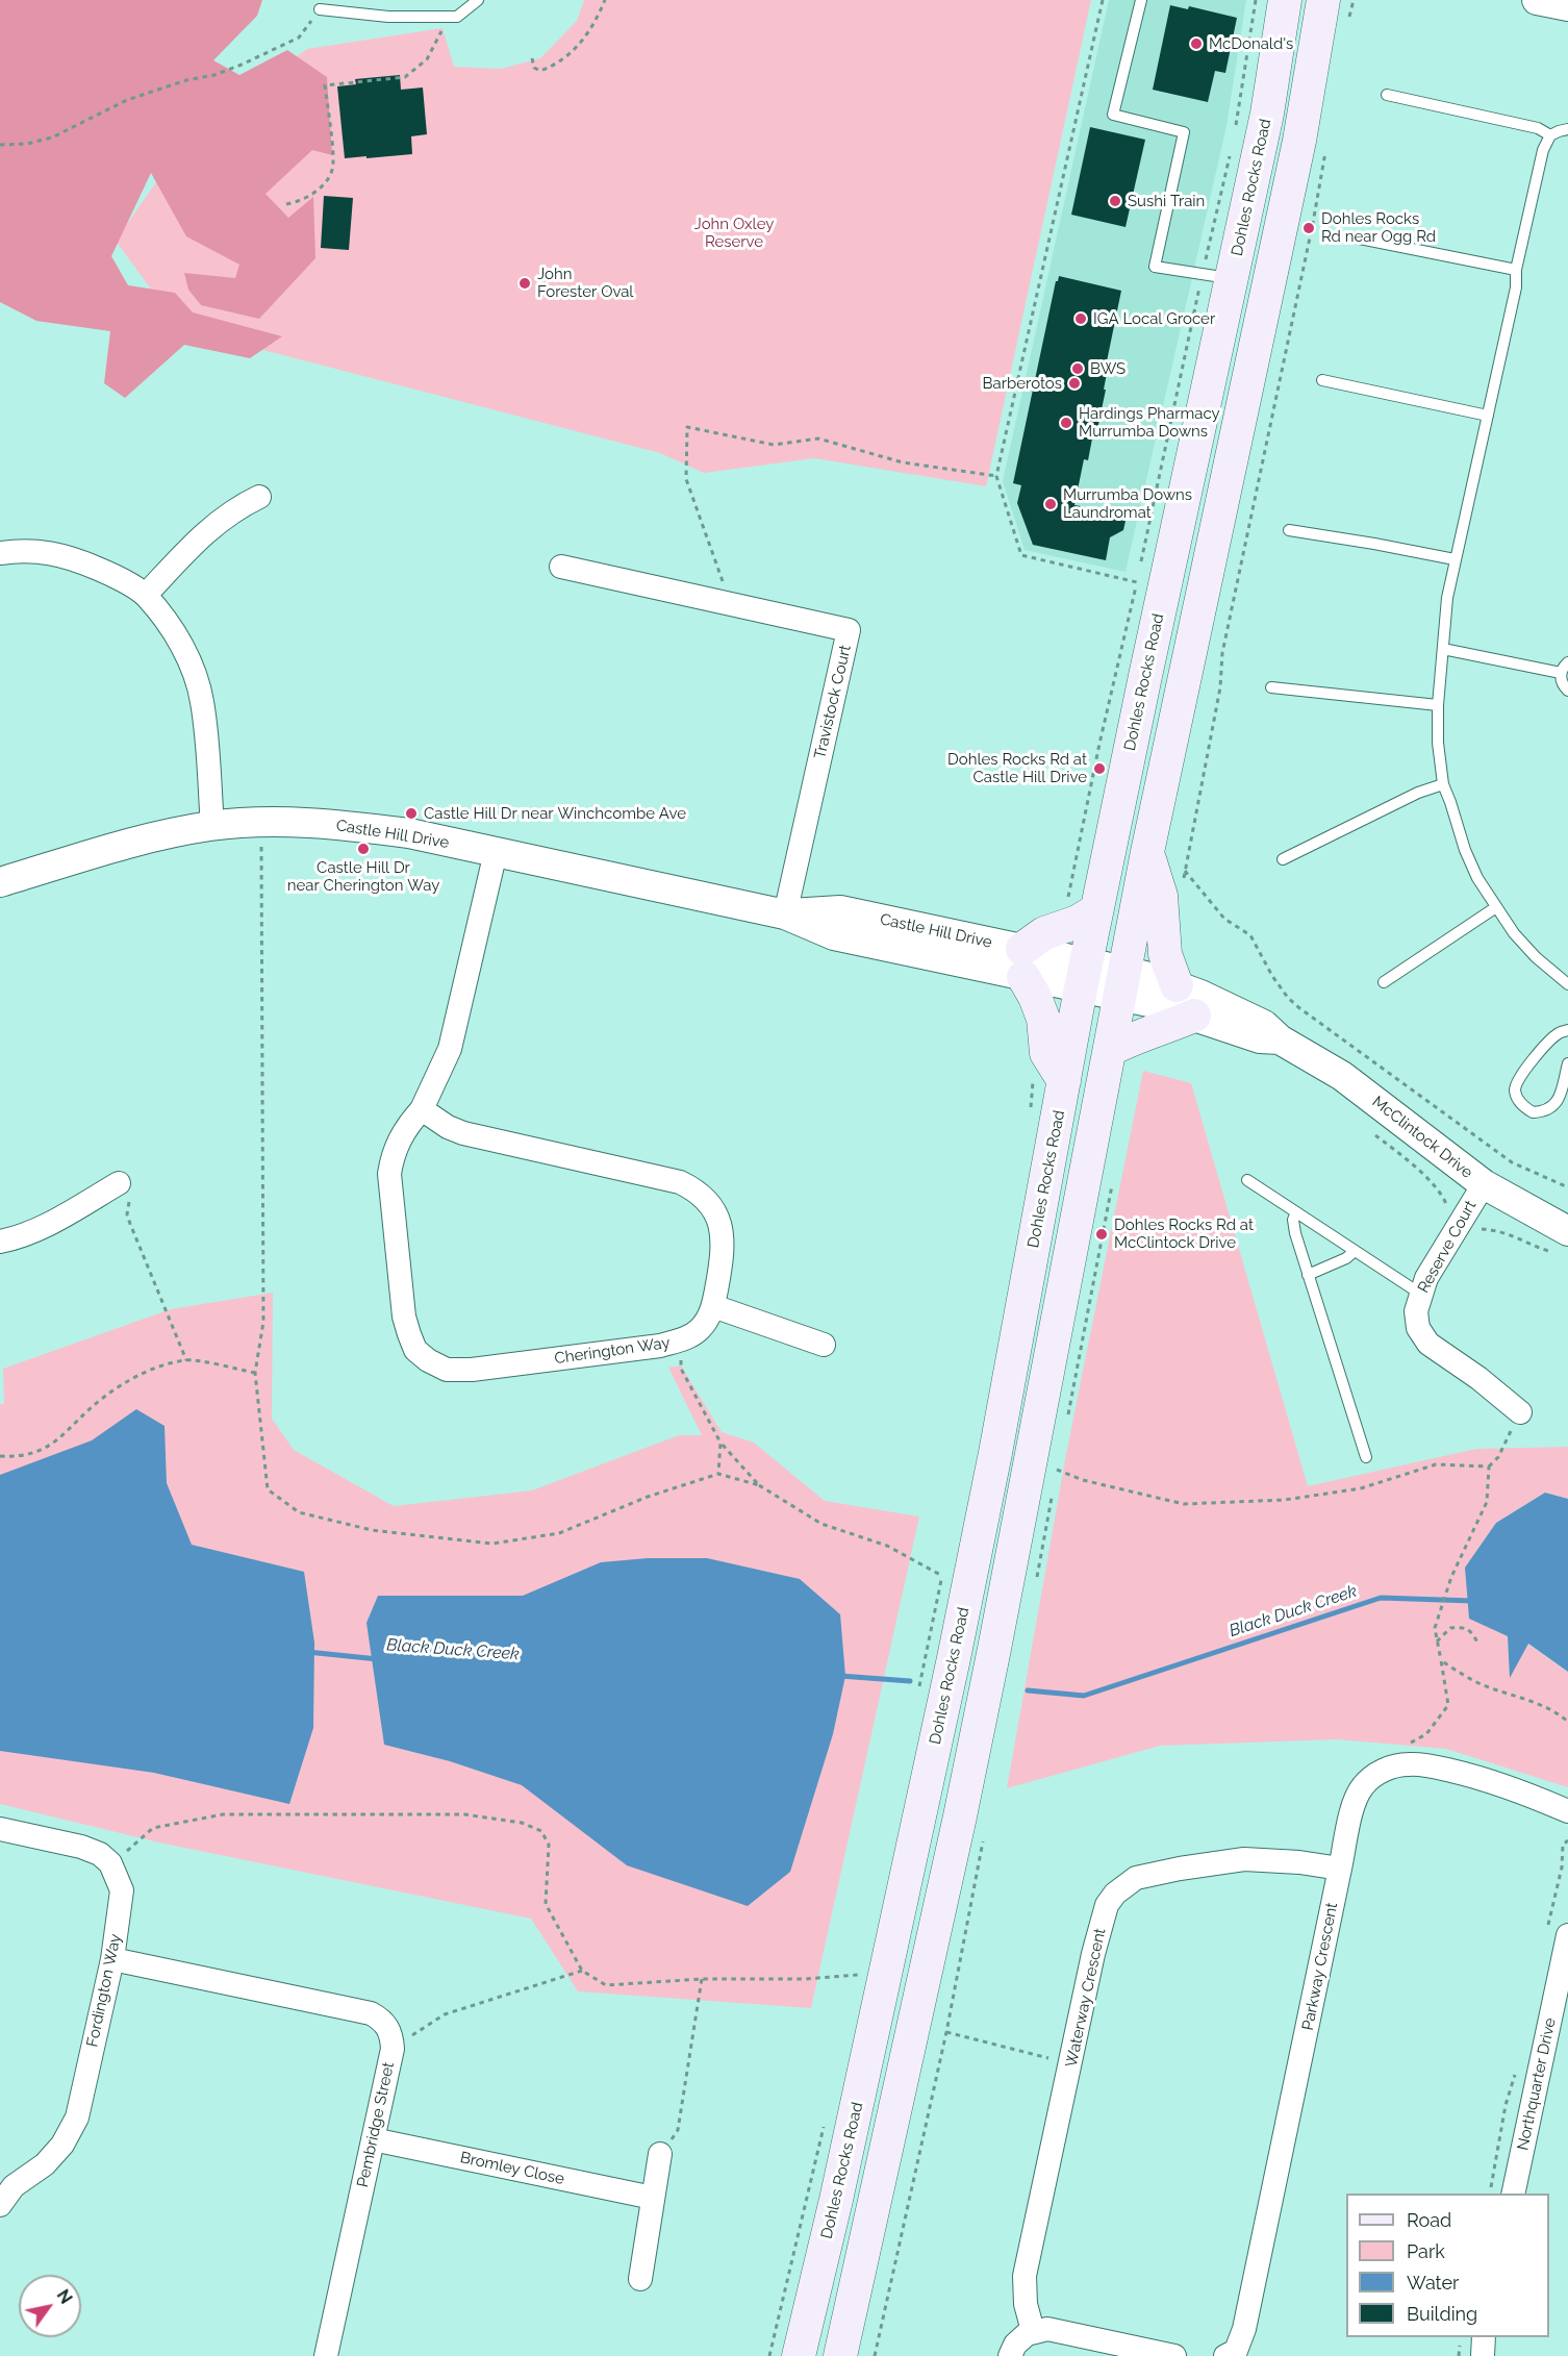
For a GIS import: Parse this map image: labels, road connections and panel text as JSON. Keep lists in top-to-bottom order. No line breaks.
{"streets":{"main road":["Dohles Rocks Road"],"street":["Travistock Court","Castle Hill Drive","McClintock Drive","Reserve Court","Cherington Way","Parkway Crescent","Fordington Way","Waterway Crescent","Northquarter Drive","Pembridge Street","Bromley Close"]},"crossings":[["Dohles Rocks Road","Castle Hill Drive"],["Dohles Rocks Road","McClintock Drive"],["Travistock Court","Castle Hill Drive"],["Castle Hill Drive","McClintock Drive"],["Castle Hill Drive","Cherington Way"],["McClintock Drive","Reserve Court"],["Parkway Crescent","Waterway Crescent"],["Fordington Way","Pembridge Street"],["Pembridge Street","Bromley Close"]],"water":["Black Duck Creek"],"parks":["John Oxley Reserve"],"places":["McDonald's","Sushi Train","Dohles Rocks Rd near Ogg Rd","John Forester Oval","IGA Local Grocer","BWS","Barberotos","Hardings Pharmacy Murrumba Downs","Murrumba Downs Laundromat","Dohles Rocks Rd at Castle Hill Drive","Castle Hill Dr near Winchcombe Ave","Castle Hill Dr near Cherington Way","Dohles Rocks Rd at McClintock Drive"],"legend":["Road","Park","Water","Building"],"north":"top right"}
